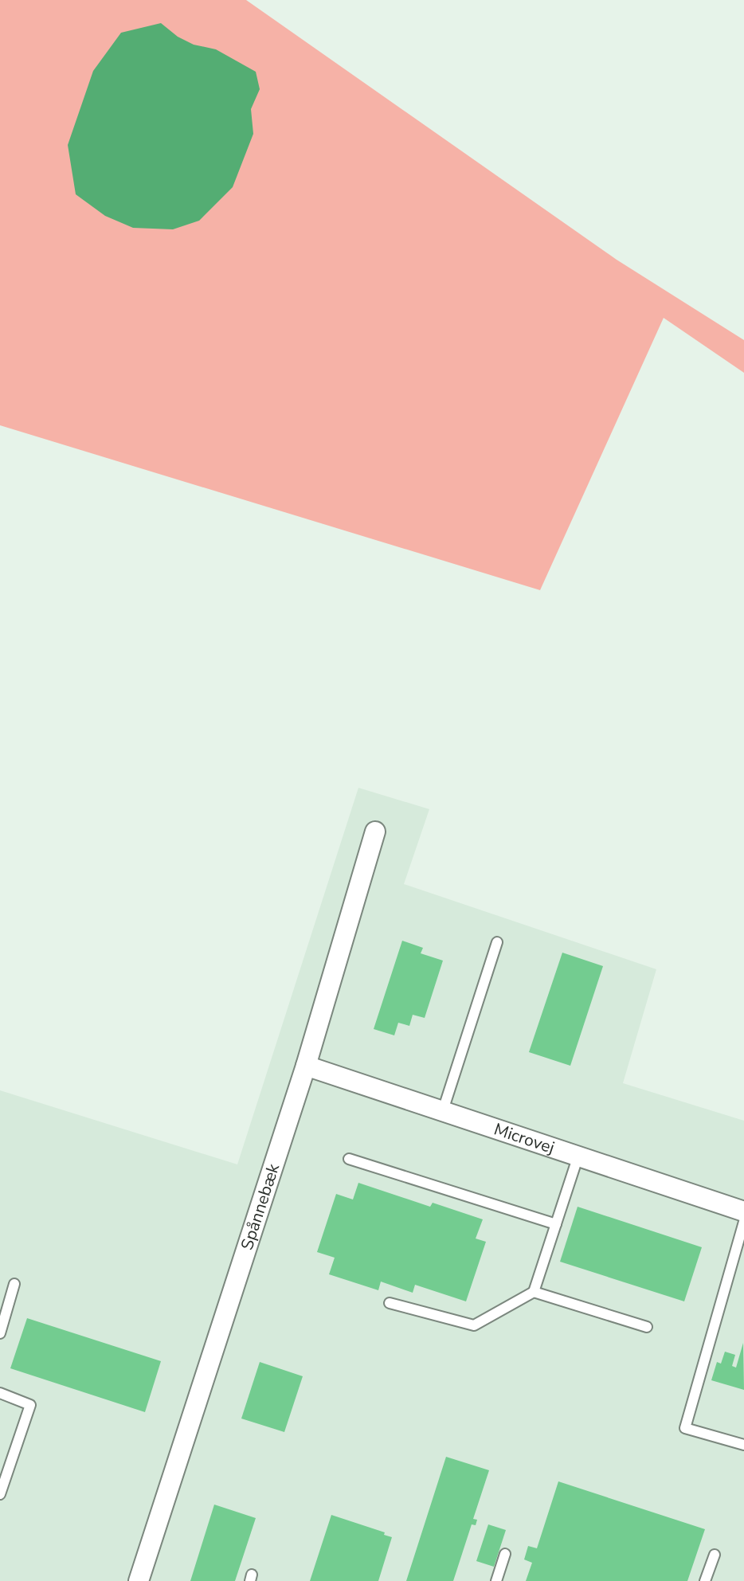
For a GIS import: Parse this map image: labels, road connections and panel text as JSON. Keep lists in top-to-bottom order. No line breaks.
{"streets":{"street":["Microvej","Spånnebæk"]},"crossings":[["Microvej","Spånnebæk"]]}
